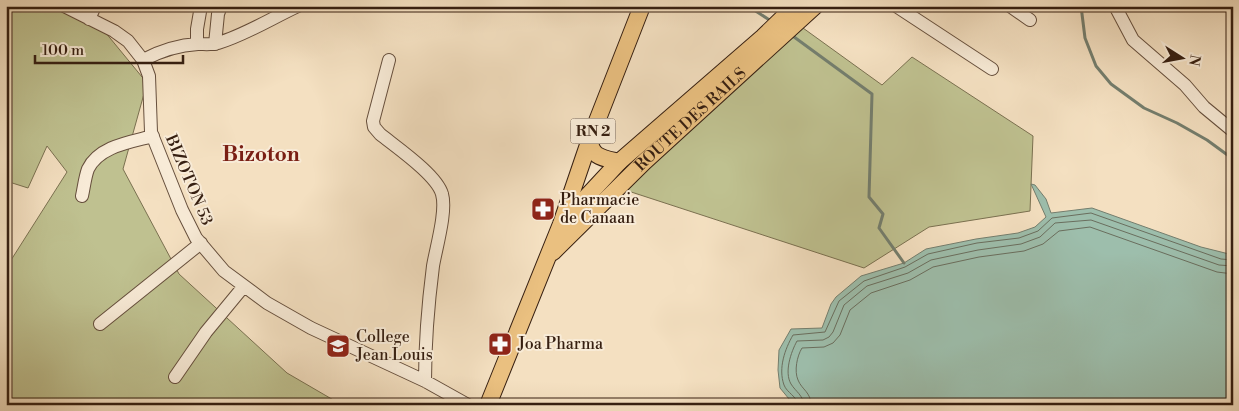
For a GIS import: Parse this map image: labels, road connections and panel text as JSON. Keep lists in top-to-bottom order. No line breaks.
{"streets":{"main road":["ROUTE DES RAILS","RN 2"],"street":["BIZOTON 53"]},"crossings":[["ROUTE DES RAILS","RN 2"]],"districts":["Bizoton"],"places":{"pharmacy":["Pharmacie de Canaan","Joa Pharma"],"school or university":["College Jean Louis"]},"scale_bar":"100 m","north":"right"}
